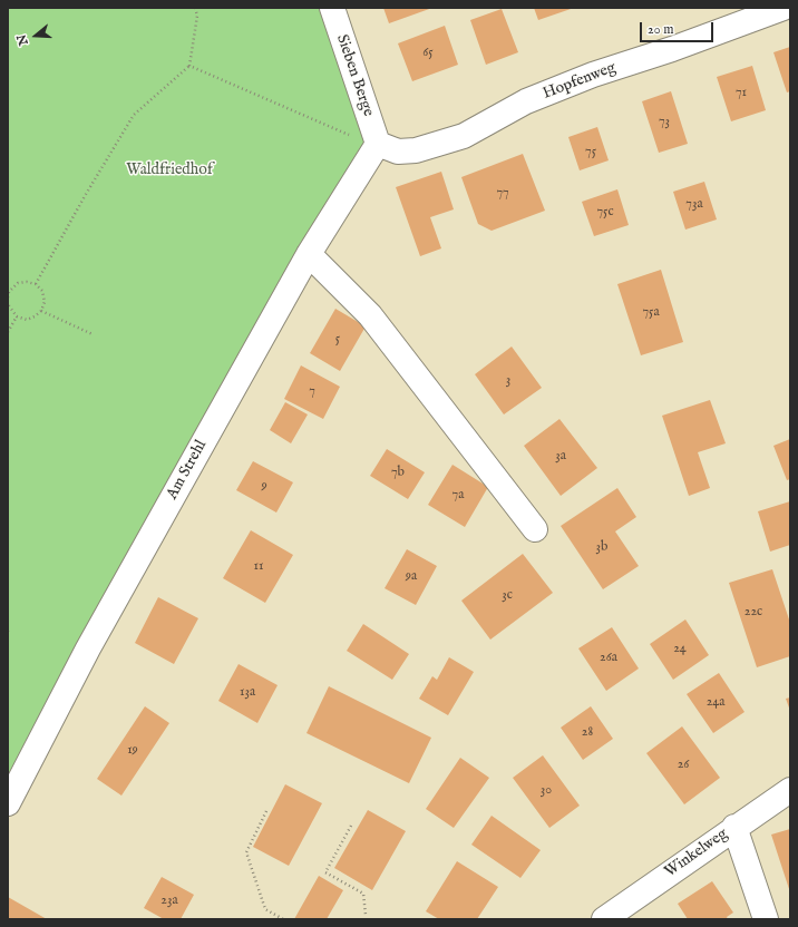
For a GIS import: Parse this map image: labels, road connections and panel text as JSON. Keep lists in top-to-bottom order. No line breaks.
{"streets":{"street":["Sieben Berge","Hopfenweg","Am Strehl","Winkelweg"]},"crossings":[["Sieben Berge","Hopfenweg"],["Sieben Berge","Am Strehl"],["Hopfenweg","Am Strehl"]],"parks":["Waldfriedhof"],"house_numbers":["65","71","73","75","77","73a","75c","75a","5","3","7","3a","7b","9","7a","3b","11","9a","3c","22c","24","26a","13a","24a","28","19","26","30","23a"],"scale_bar":"20 m","north":"left"}
